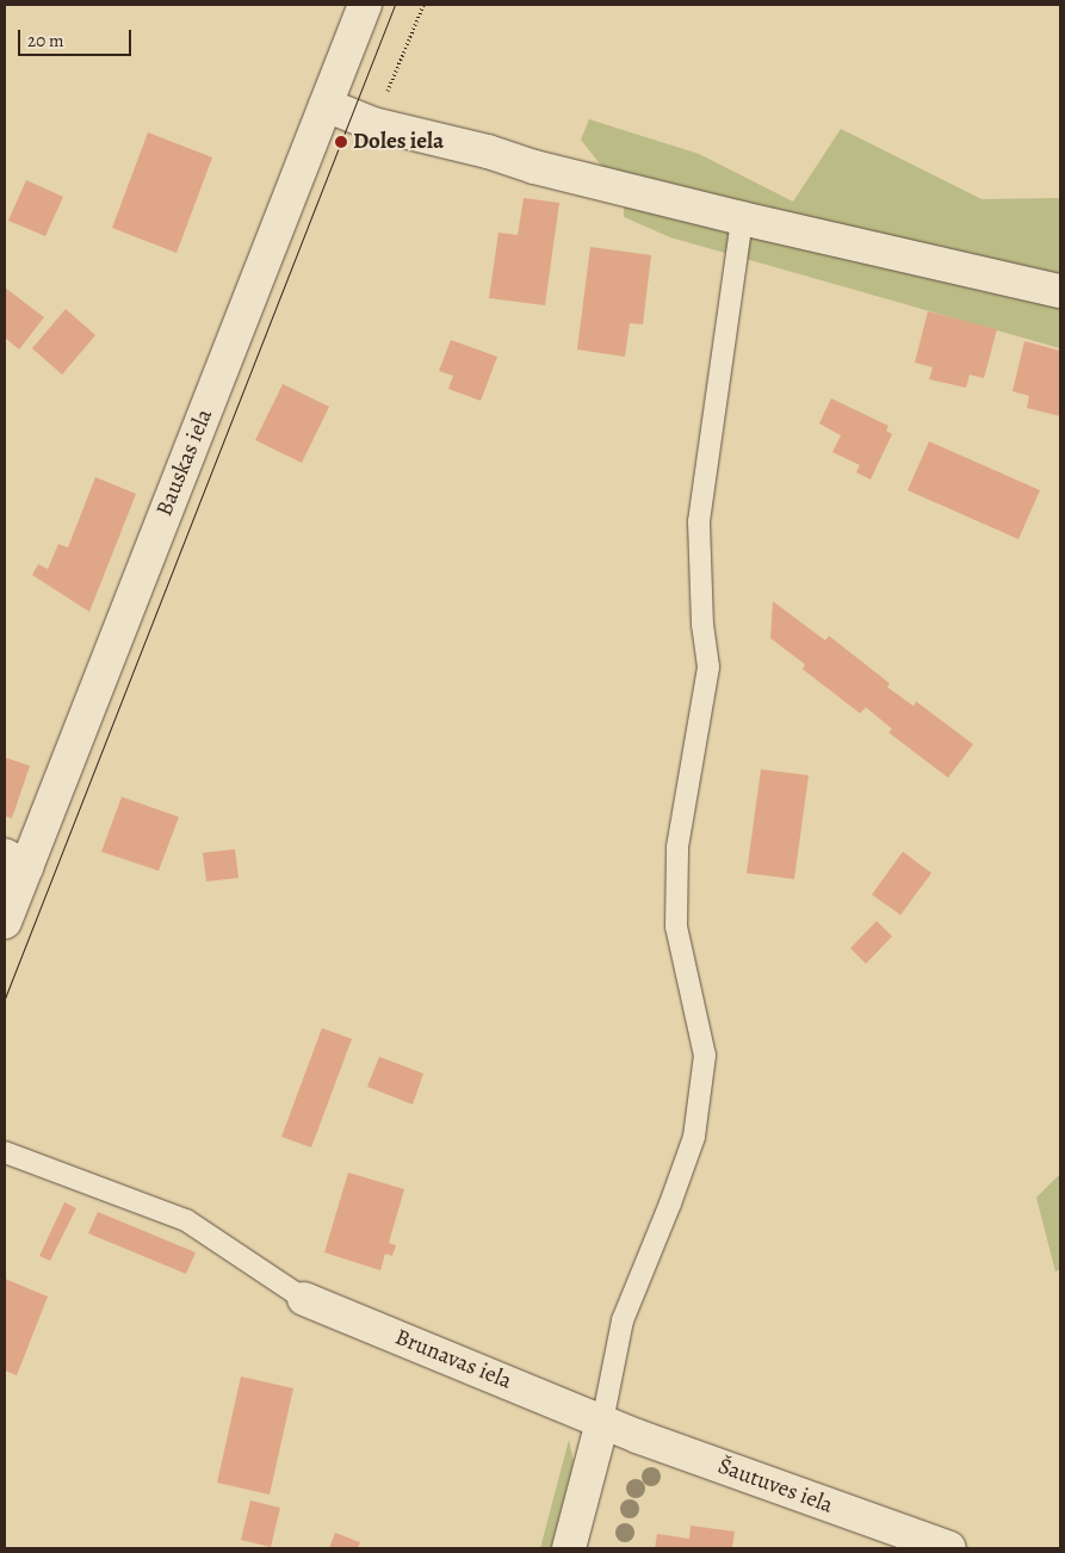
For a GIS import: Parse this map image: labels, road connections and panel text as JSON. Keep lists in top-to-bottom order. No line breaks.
{"streets":{"street":["Bauskas iela","Brunavas iela","Šautuves iela"]},"crossings":[["Brunavas iela","Šautuves iela"]],"places":["Doles iela"],"scale_bar":"20 m"}
